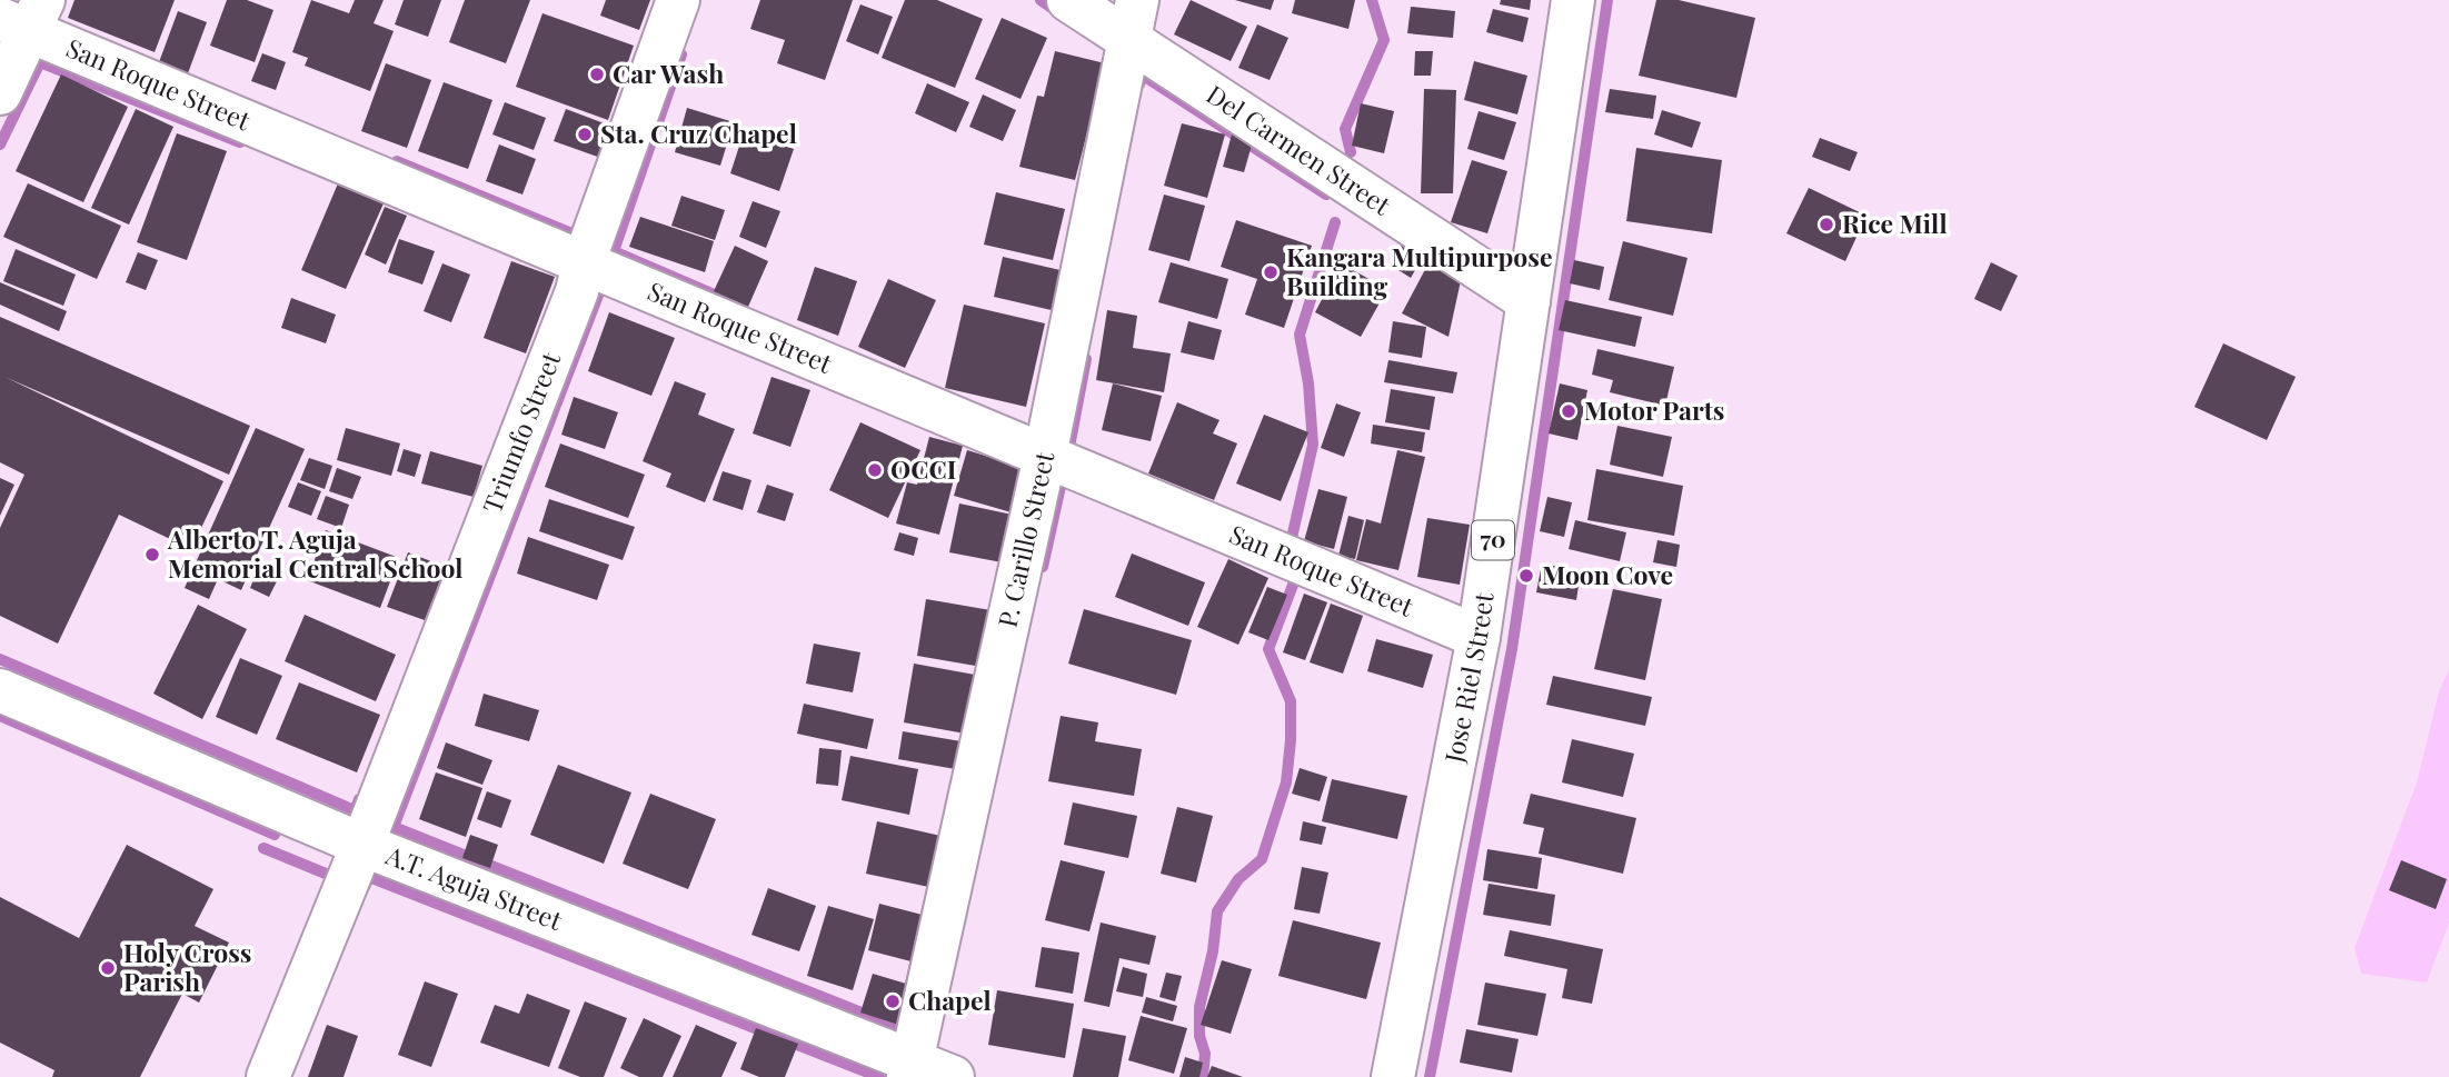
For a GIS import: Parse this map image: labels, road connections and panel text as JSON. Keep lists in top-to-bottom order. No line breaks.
{"streets":{"main road":["San Roque Street","Del Carmen Street","Triumfo Street","P. Carillo Street","70","Jose Riel Street","A.T. Aguja Street"]},"crossings":[["San Roque Street","Triumfo Street"],["San Roque Street","P. Carillo Street"],["San Roque Street","Jose Riel Street"],["Del Carmen Street","P. Carillo Street"],["Del Carmen Street","Jose Riel Street"],["Triumfo Street","A.T. Aguja Street"],["P. Carillo Street","A.T. Aguja Street"]],"places":["Car Wash","Sta. Cruz Chapel","Rice Mill","Kangara Multipurpose Building","Motor Parts","OCCI","Alberto T. Aguja Memorial Central School","Moon Cove","Holy Cross Parish","Chapel"]}
